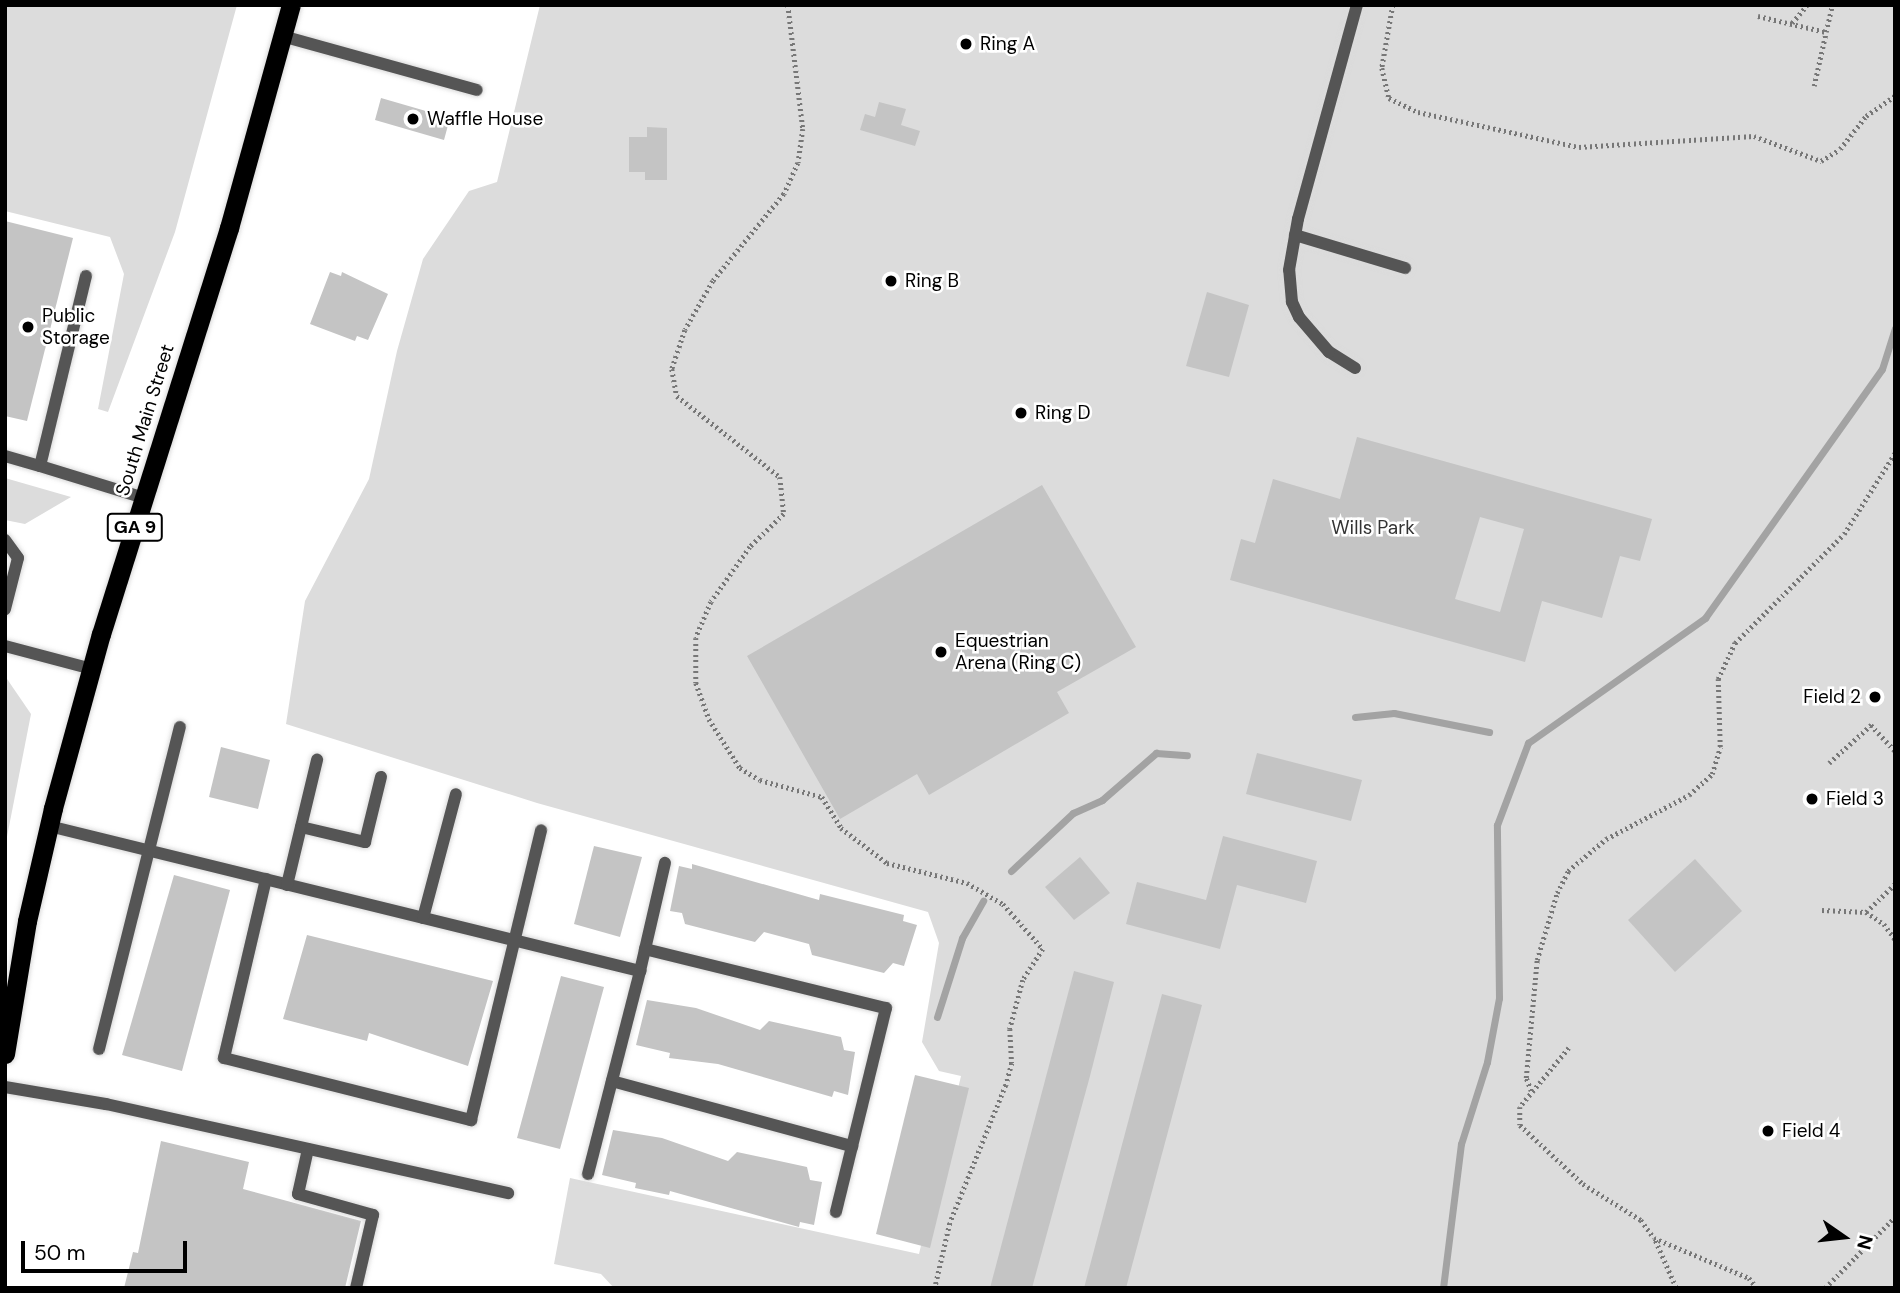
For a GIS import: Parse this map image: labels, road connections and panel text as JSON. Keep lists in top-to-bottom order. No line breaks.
{"streets":{"highway":["South Main Street","GA 9"]},"parks":["Wills Park"],"places":["Ring A","Waffle House","Ring B","Public Storage","Ring D","Equestrian Arena (Ring C)","Field 2","Field 3","Field 4"],"scale_bar":"50 m","north":"right"}
